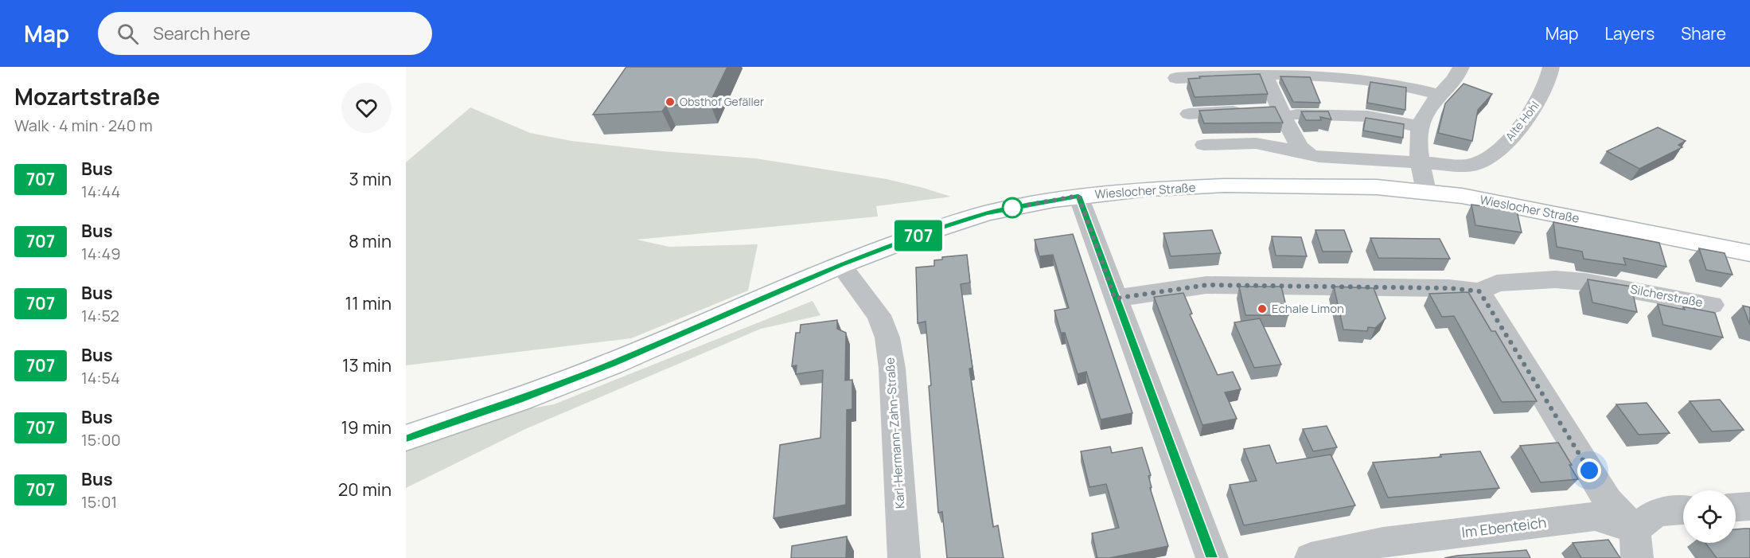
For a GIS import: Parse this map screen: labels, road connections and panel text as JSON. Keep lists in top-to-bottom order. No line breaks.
{"streets":{"main road":["Wieslocher Straße"],"street":["Alte Hohl","Silcherstraße","Karl-Hermann-Zahn-Straße","Im Ebenteich"]},"crossings":[["Wieslocher Straße","Karl-Hermann-Zahn-Straße"]],"places":["Obsthof Gefäller","Echale Limon"],"lines":["bus line 707"],"page":{"header":"Map","search":"Search here","nav":["Map","Layers","Share"],"heading":["Mozartstraße","Walk · 4 min · 240 m"],"on_map":"707","list":[{"mark":"707","name":"Bus","note":"14:44","value":"3 min"},{"mark":"707","name":"Bus","note":"14:49","value":"8 min"},{"mark":"707","name":"Bus","note":"14:52","value":"11 min"},{"mark":"707","name":"Bus","note":"14:54","value":"13 min"},{"mark":"707","name":"Bus","note":"15:00","value":"19 min"},{"mark":"707","name":"Bus","note":"15:01","value":"20 min"}]}}
